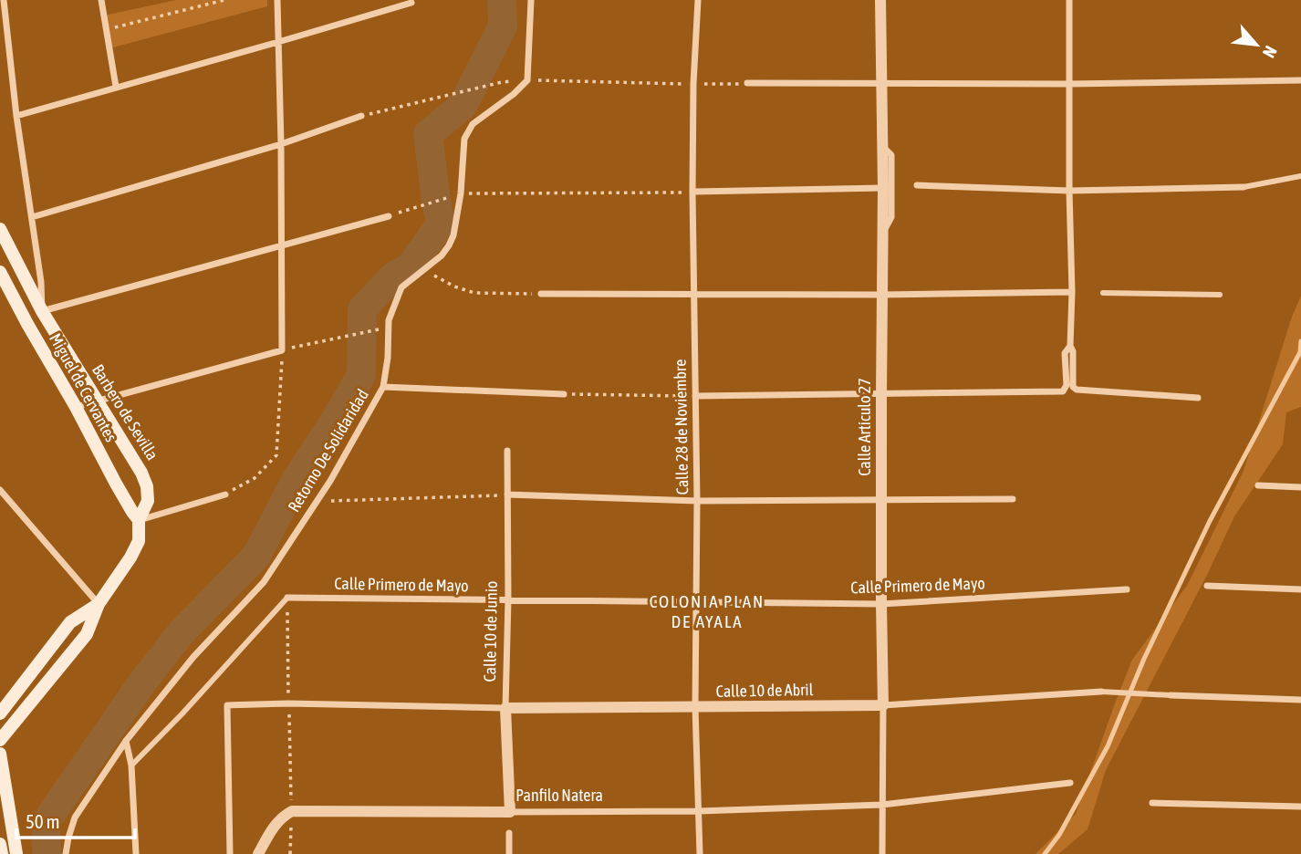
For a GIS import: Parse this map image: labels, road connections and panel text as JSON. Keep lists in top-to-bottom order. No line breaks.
{"streets":{"main road":["Miguel de Cervantes","Barbero de Sevilla"],"street":["Calle 28 de Noviembre","Calle Artículo 27","Retorno De Solidaridad","Calle Primero de Mayo","Calle 10 de Junio","Calle 10 de Abril","Panfilo Natera"]},"crossings":[["Miguel de Cervantes","Barbero de Sevilla"],["Calle 28 de Noviembre","Calle Primero de Mayo"],["Calle 28 de Noviembre","Calle 10 de Abril"],["Calle 28 de Noviembre","Panfilo Natera"],["Calle Artículo 27","Calle Primero de Mayo"],["Calle Artículo 27","Calle 10 de Abril"],["Calle Artículo 27","Panfilo Natera"],["Calle Primero de Mayo","Calle 10 de Junio"],["Calle 10 de Junio","Calle 10 de Abril"],["Calle 10 de Junio","Panfilo Natera"]],"districts":["COLONIA PLAN DE AYALA"],"scale_bar":"50 m","north":"bottom right"}
